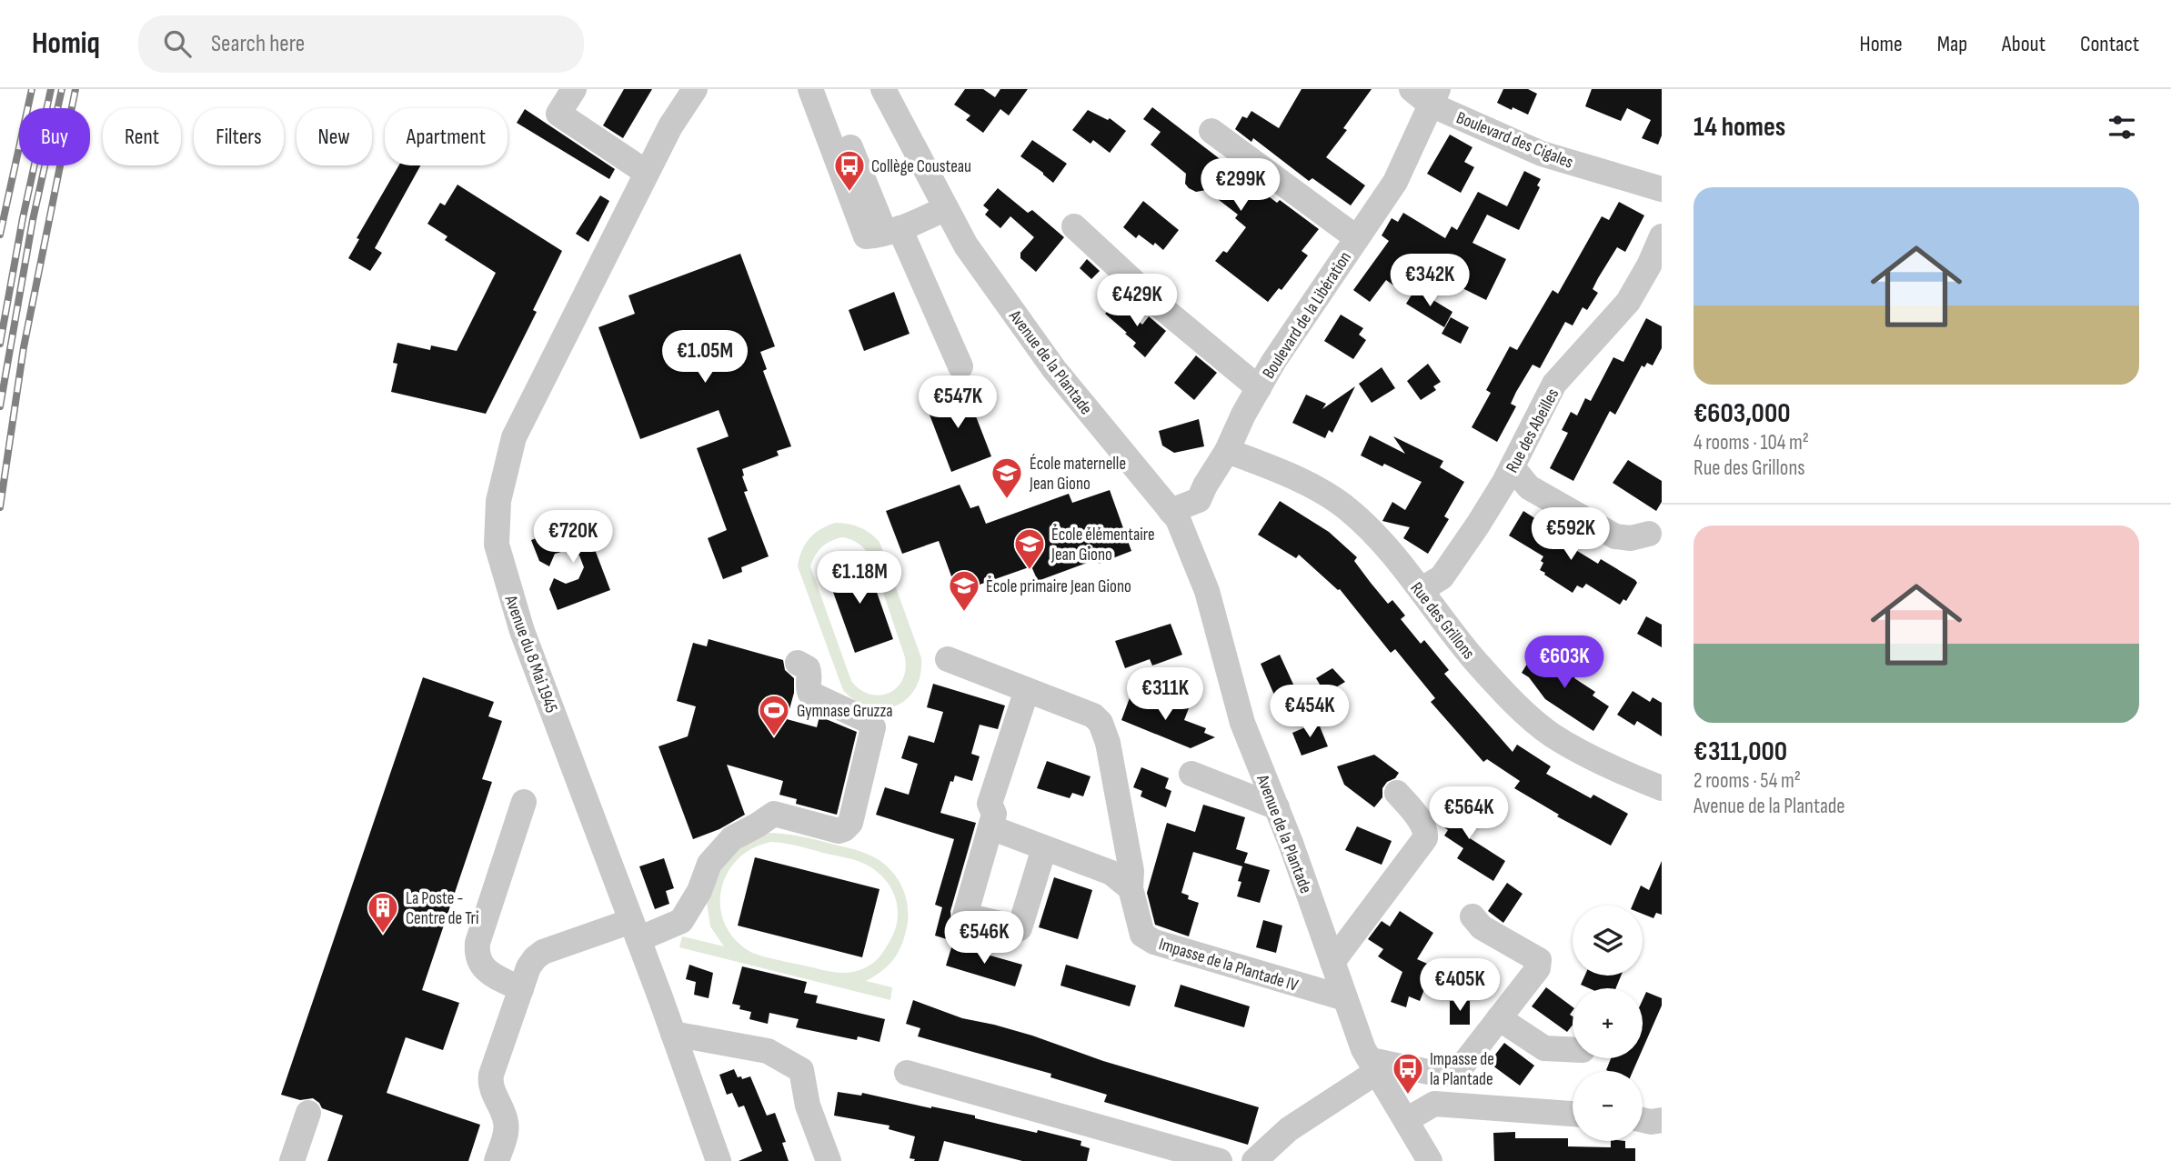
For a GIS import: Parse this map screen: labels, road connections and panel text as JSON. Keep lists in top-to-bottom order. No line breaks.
{"streets":{"street":["Boulevard des Cigales","Boulevard de la Libération","Avenue de la Plantade","Rue des Abeilles","Rue des Grillons","Avenue du 8 Mai 1945","Impasse de la Plantade IV"]},"crossings":[["Boulevard des Cigales","Boulevard de la Libération"],["Boulevard de la Libération","Avenue de la Plantade"],["Boulevard de la Libération","Rue des Grillons"],["Avenue de la Plantade","Impasse de la Plantade IV"],["Rue des Abeilles","Rue des Grillons"]],"places":{"bus stop":["Collège Cousteau","Impasse de la Plantade"],"school or university":["École maternelle Jean Giono","École élémentaire Jean Giono","École primaire Jean Giono"],"sports":["Gymnase Gruzza"],"building":["La Poste - Centre de Tri"]},"page":{"header":"Homiq","search":"Search here","nav":["Home","Map","About","Contact"],"heading":"14 homes","chip":["Buy","Rent","Filters","New","Apartment"],"price":["€299K","€342K","€429K","€1.05M","€547K","€592K","€720K","€1.18M","€603K","€311K","€454K","€564K","€546K","€405K"],"list":[{"name":"€603,000","note":"4 rooms · 104 m² · Rue des Grillons"},{"name":"€311,000","note":"2 rooms · 54 m² · Avenue de la Plantade"}],"map_buttons":["+","−"]}}
